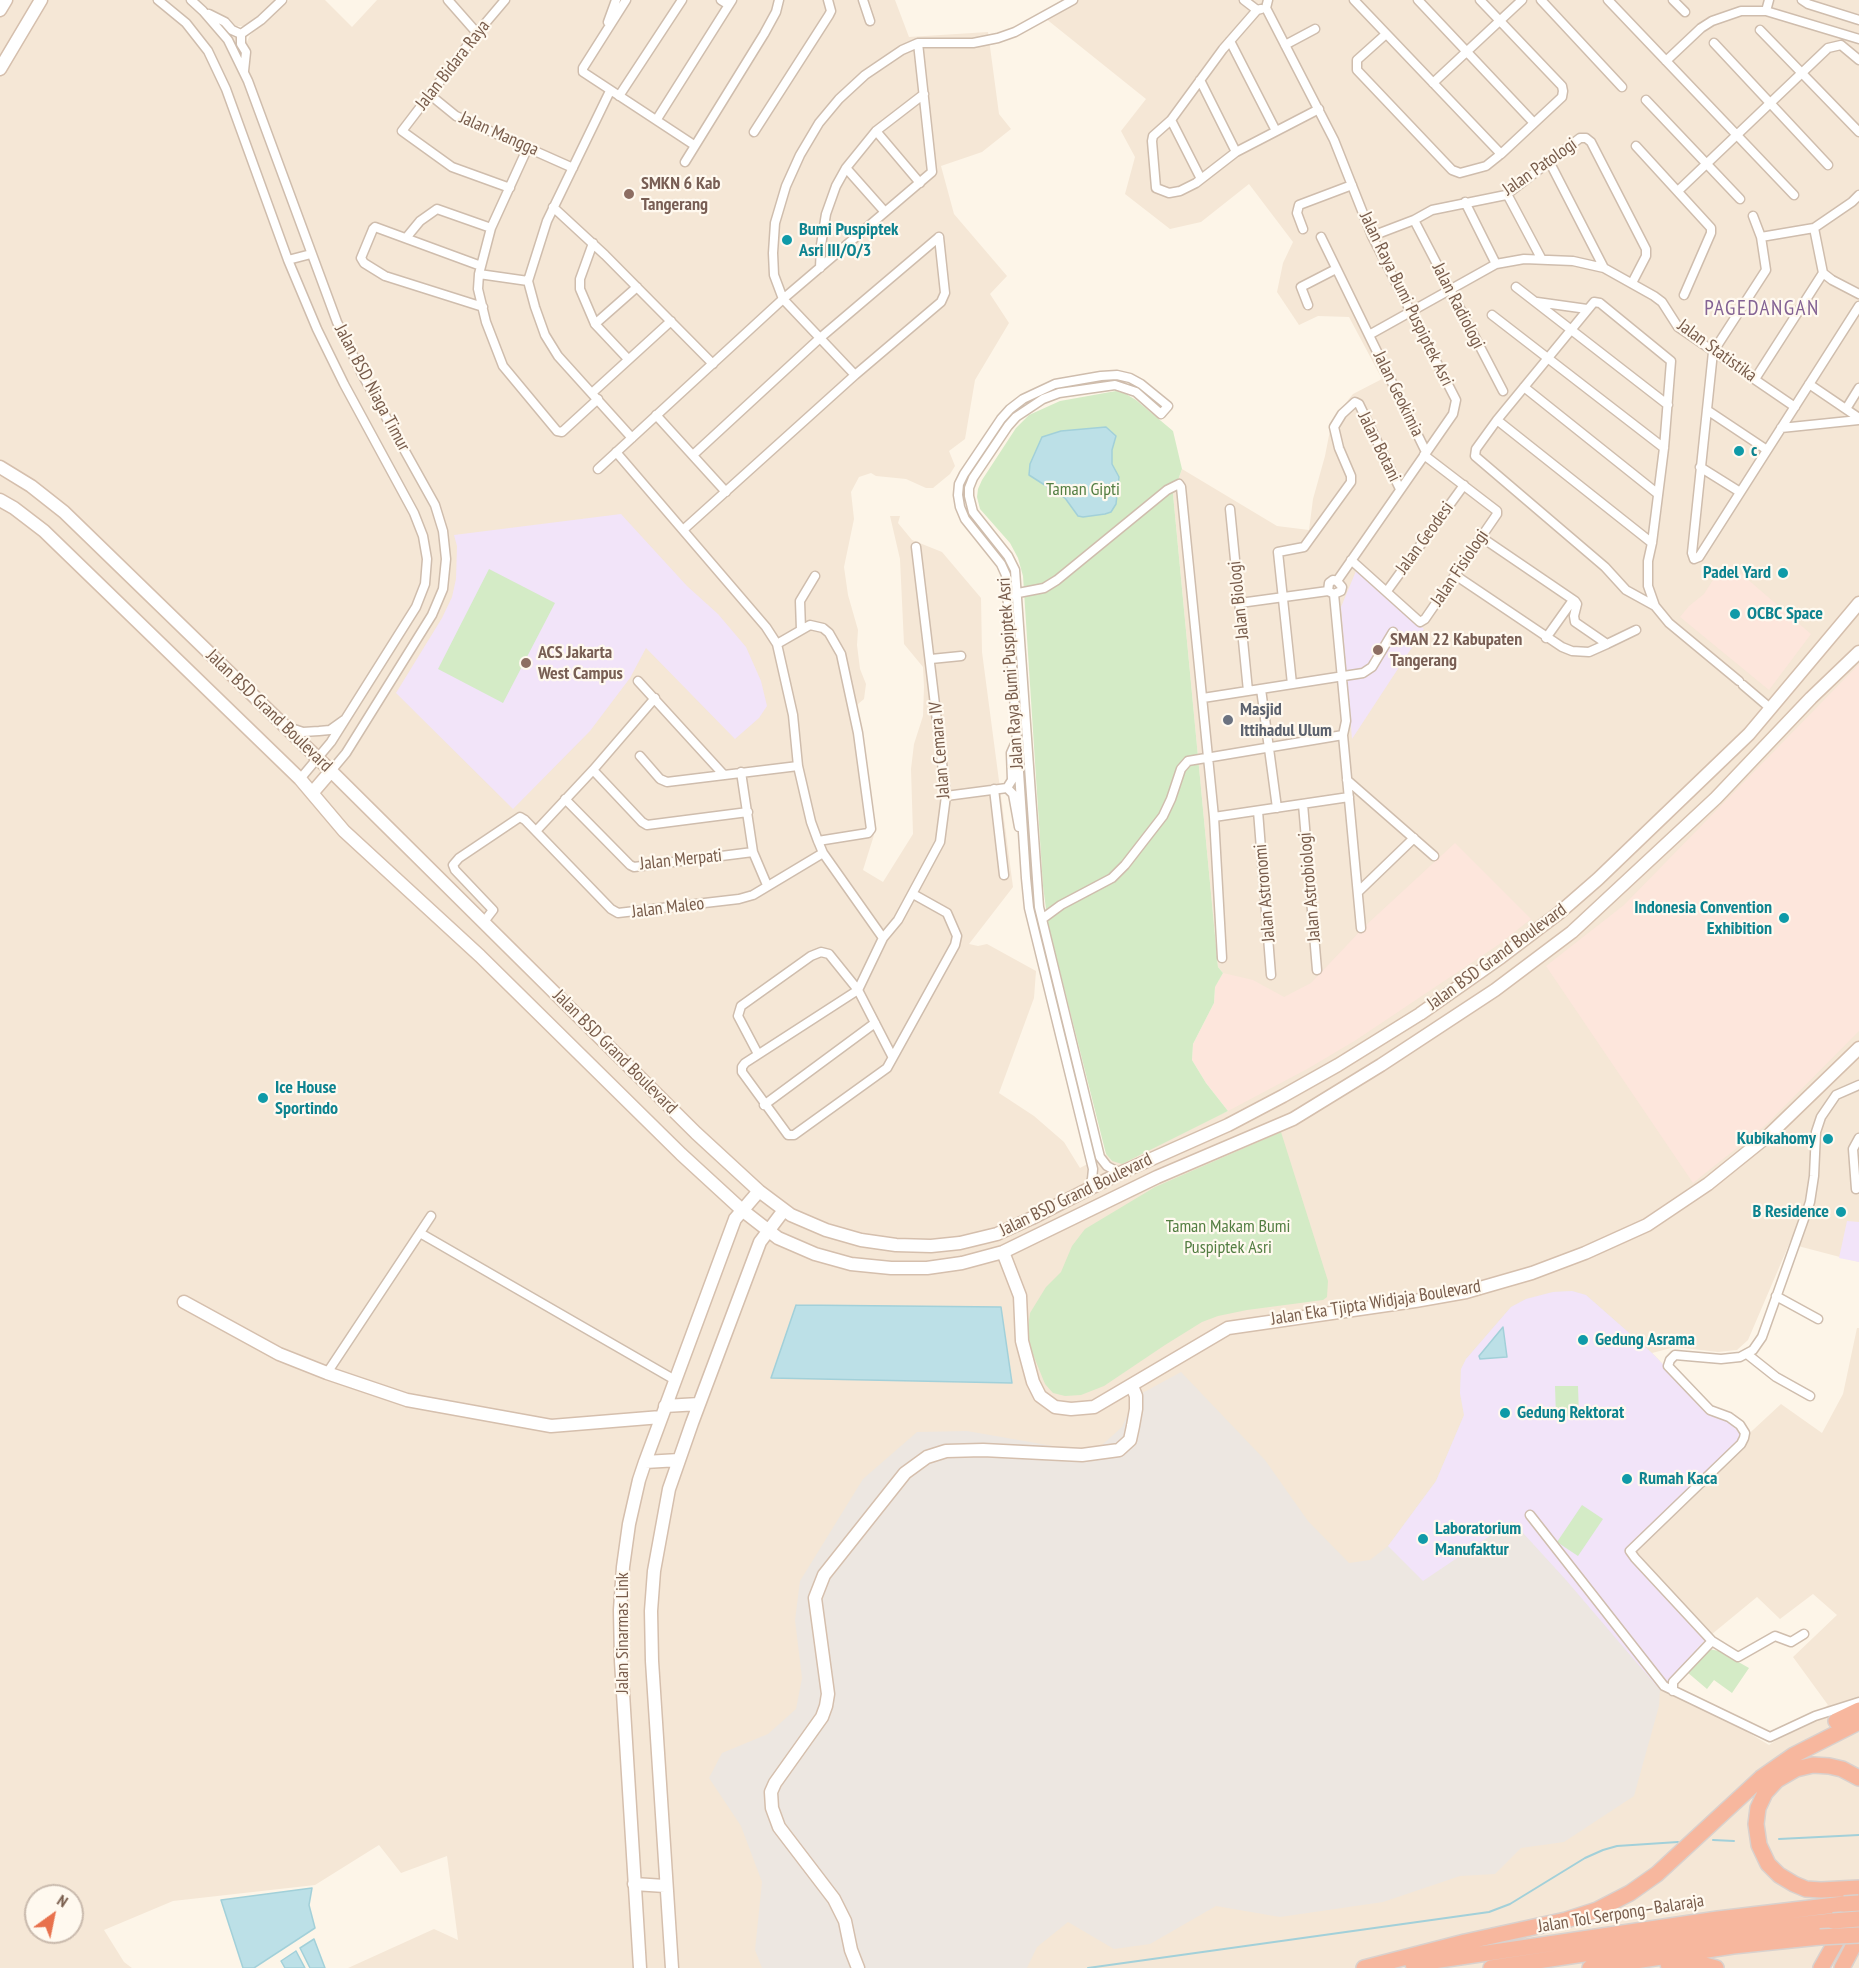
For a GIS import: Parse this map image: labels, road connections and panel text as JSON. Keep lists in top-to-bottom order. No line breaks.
{"streets":{"highway":["Jalan Tol Serpong–Balaraja"],"main road":["Jalan BSD Grand Boulevard","Jalan Eka Tjipta Widjaja Boulevard","Jalan Sinarmas Link"],"street":["Jalan Bidara Raya","Jalan Mangga","Jalan Patologi","Jalan Raya Bumi Puspiptek Asri","Jalan Radiologi","Jalan Statistika","Jalan BSD Niaga Timur","Jalan Geokimia","Jalan Botani","Jalan Geodesi","Jalan Fisiologi","Jalan Biologi","Jalan Cemara IV","Jalan Merpati","Jalan Astrobiologi","Jalan Astronomi","Jalan Maleo"]},"crossings":[["Jalan Bidara Raya","Jalan Mangga"],["Jalan Patologi","Jalan Raya Bumi Puspiptek Asri"],["Jalan Patologi","Jalan Radiologi"],["Jalan Patologi","Jalan Statistika"],["Jalan Raya Bumi Puspiptek Asri","Jalan Statistika"],["Jalan Raya Bumi Puspiptek Asri","Jalan Geokimia"],["Jalan Raya Bumi Puspiptek Asri","Jalan Botani"],["Jalan Raya Bumi Puspiptek Asri","Jalan Fisiologi"],["Jalan Raya Bumi Puspiptek Asri","Jalan BSD Grand Boulevard"],["Jalan Radiologi","Jalan Statistika"],["Jalan Statistika","Jalan Geokimia"],["Jalan BSD Niaga Timur","Jalan BSD Grand Boulevard"],["Jalan Geokimia","Jalan Fisiologi"],["Jalan Geodesi","Jalan Fisiologi"],["Jalan BSD Grand Boulevard","Jalan Maleo"],["Jalan BSD Grand Boulevard","Jalan Eka Tjipta Widjaja Boulevard"],["Jalan BSD Grand Boulevard","Jalan Sinarmas Link"]],"districts":["PAGEDANGAN"],"parks":["Taman Gipti","Taman Makam Bumi Puspiptek Asri"],"places":["SMKN 6 Kab Tangerang","Bumi Puspiptek Asri III/O/3","c","Padel Yard","OCBC Space","SMAN 22 Kabupaten Tangerang","ACS Jakarta West Campus","Masjid Ittihadul Ulum","Indonesia Convention Exhibition","Ice House Sportindo","Kubikahomy","B Residence","Gedung Asrama","Gedung Rektorat","Rumah Kaca","Laboratorium Manufaktur"],"north":"top right"}
